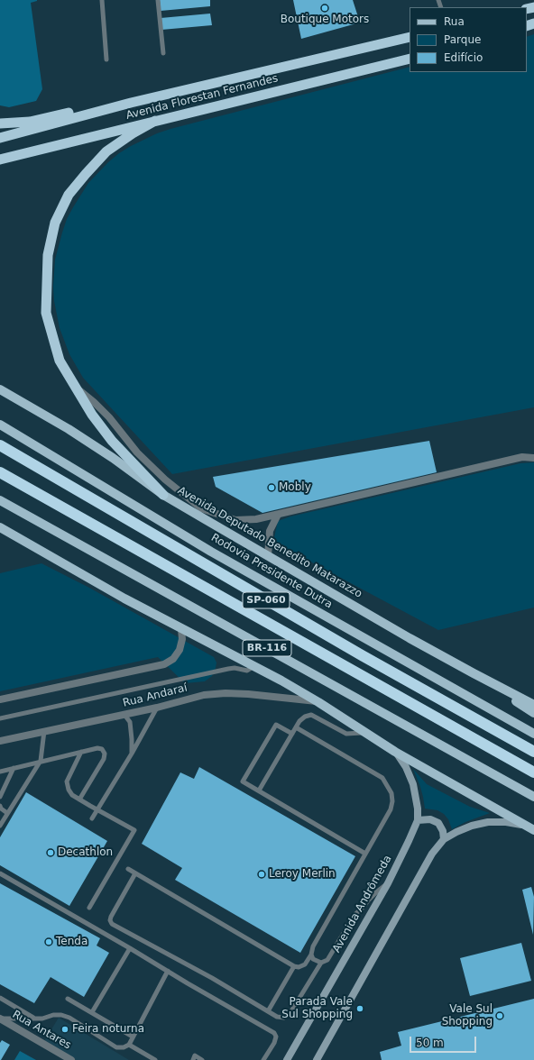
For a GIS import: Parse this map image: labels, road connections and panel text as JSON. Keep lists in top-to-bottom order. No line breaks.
{"streets":{"highway":["Avenida Florestan Fernandes","SP-060"],"main road":["Avenida Deputado Benedito Matarazzo","Rodovia Presidente Dutra","BR-116","Avenida Andrômeda"],"street":["Rua Andaraí","Rua Antares"]},"places":["Boutique Motors","Mobly","Decathlon","Leroy Merlin","Tenda","Parada Vale Sul Shopping","Vale Sul Shopping","Feira noturna"],"legend":["Rua","Parque","Edifício"],"scale_bar":"50 m"}
